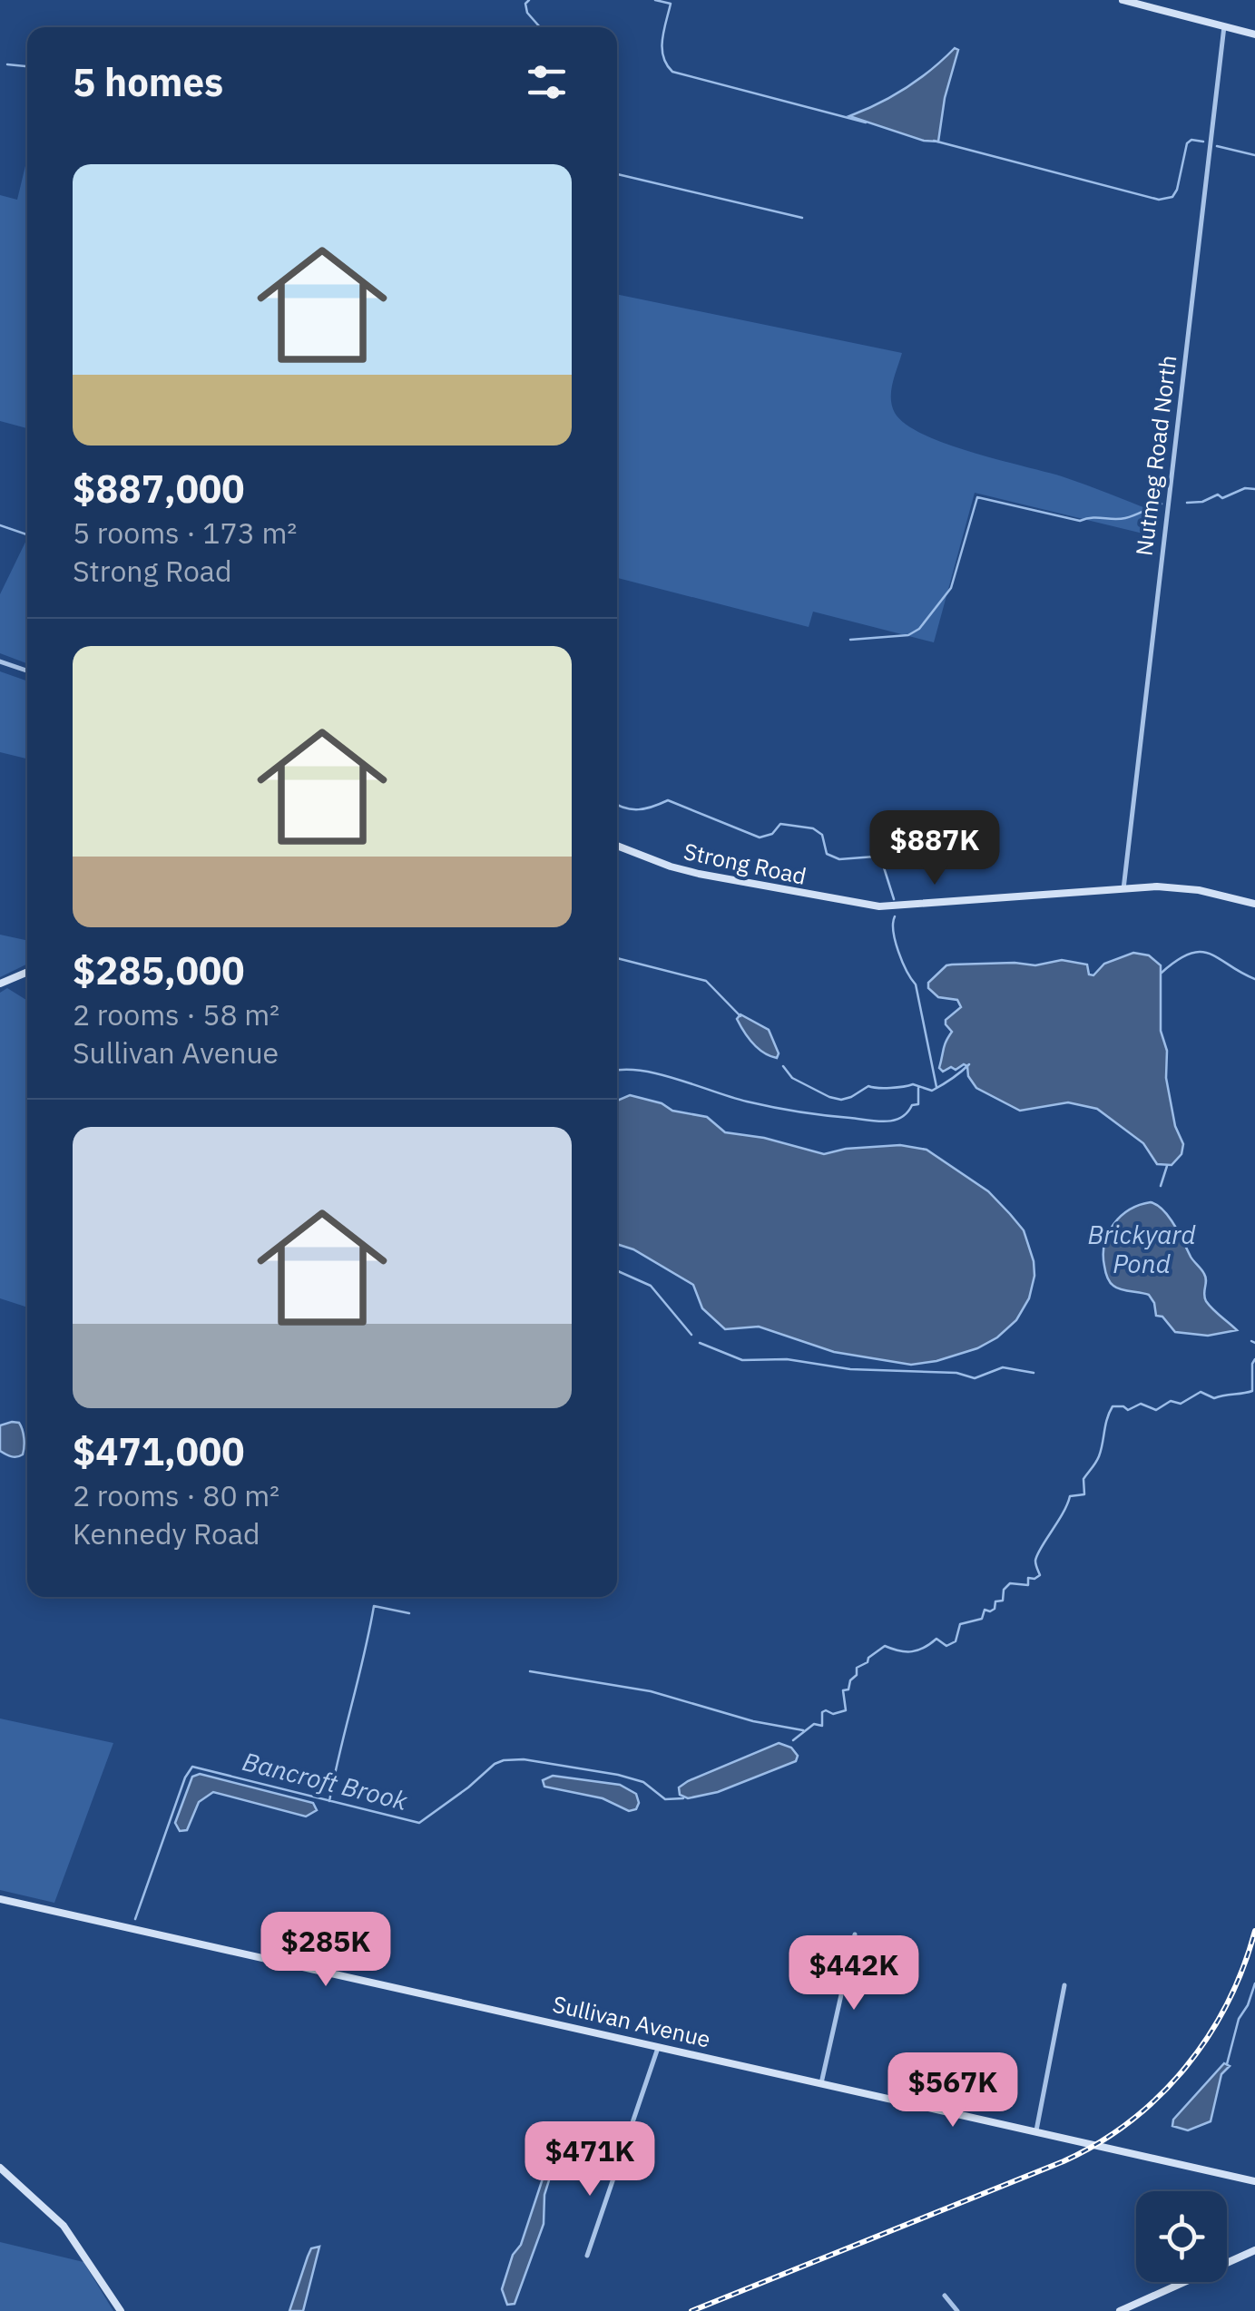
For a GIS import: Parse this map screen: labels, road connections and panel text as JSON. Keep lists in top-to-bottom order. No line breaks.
{"streets":{"main road":["Strong Road","Sullivan Avenue"],"street":["Nutmeg Road North"]},"crossings":[["Nutmeg Road North","Strong Road"]],"water":["Brickyard Pond","Bancroft Brook"],"page":{"heading":"5 homes","list":[{"name":"$887,000","note":"5 rooms · 173 m² · Strong Road"},{"name":"$285,000","note":"2 rooms · 58 m² · Sullivan Avenue"},{"name":"$471,000","note":"2 rooms · 80 m² · Kennedy Road"}],"price":["$887K","$285K","$442K","$567K","$471K"]}}
